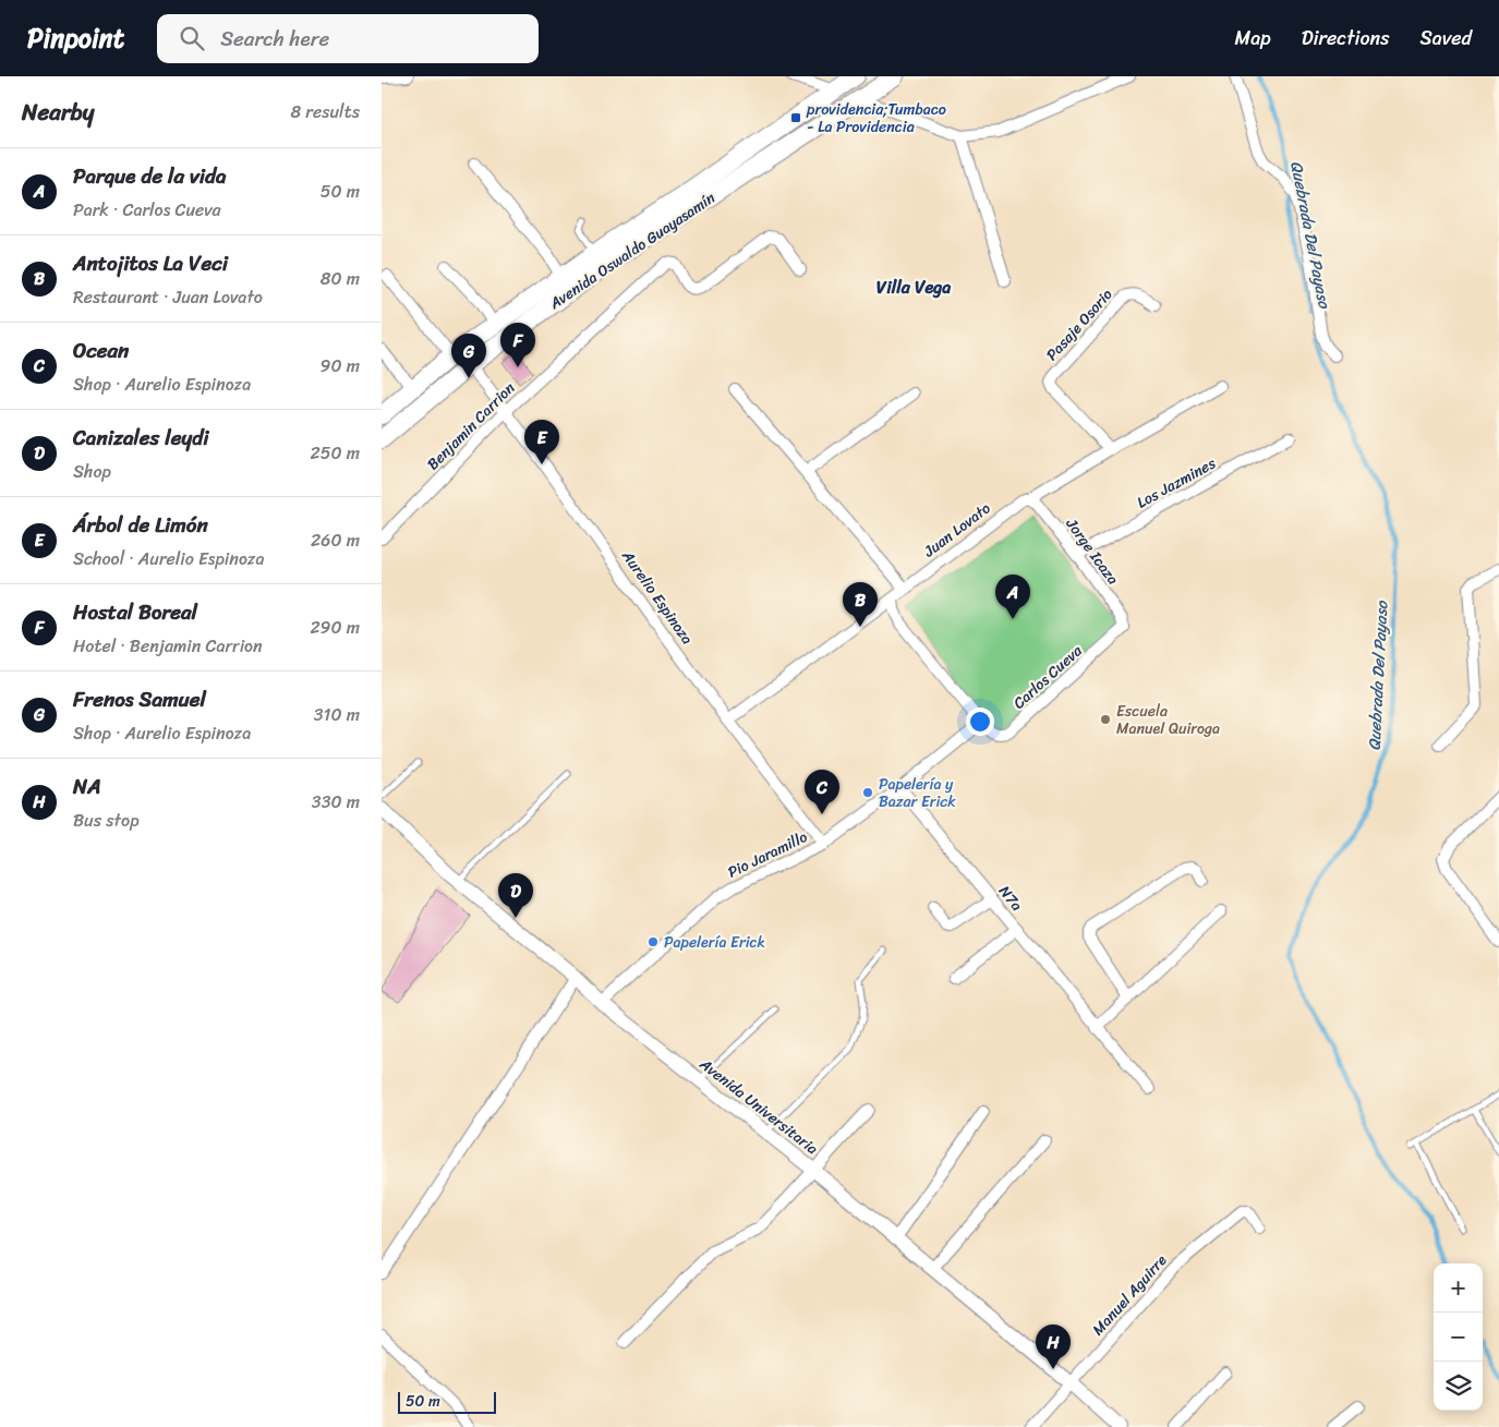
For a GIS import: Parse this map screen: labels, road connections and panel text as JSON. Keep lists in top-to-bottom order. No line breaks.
{"streets":{"main road":["Avenida Oswaldo Guayasamín"],"street":["Pasaje Osorio","Benjamin Carrion","Los Jazmines","Juan Lovato","Jorge Icaza","Aurelio Espinoza","Carlos Cueva","Pio Jaramillo","N7a","Avenida Universitaria","Manuel Aguirre"]},"crossings":[["Avenida Oswaldo Guayasamín","Aurelio Espinoza"],["Pasaje Osorio","Juan Lovato"],["Benjamin Carrion","Aurelio Espinoza"],["Los Jazmines","Jorge Icaza"],["Juan Lovato","Jorge Icaza"],["Juan Lovato","Aurelio Espinoza"],["Juan Lovato","Carlos Cueva"],["Jorge Icaza","Carlos Cueva"],["Aurelio Espinoza","Pio Jaramillo"],["Carlos Cueva","Pio Jaramillo"],["Pio Jaramillo","N7a"],["Pio Jaramillo","Avenida Universitaria"],["Avenida Universitaria","Manuel Aguirre"]],"districts":["Villa Vega"],"water":["Quebrada Del Payaso"],"places":{"transit":["providencia;Tumbaco - La Providencia"],"other":["Escuela Manuel Quiroga","Papelería y Bazar Erick","Papelería Erick"]},"scale_bar":"50 m","page":{"header":"Pinpoint","search":"Search here","nav":["Map","Directions","Saved"],"heading":["Nearby","8 results"],"list":[{"mark":"A","name":"Parque de la vida","note":"Park · Carlos Cueva","value":"50 m"},{"mark":"B","name":"Antojitos La Veci","note":"Restaurant · Juan Lovato","value":"80 m"},{"mark":"C","name":"Ocean","note":"Shop · Aurelio Espinoza","value":"90 m"},{"mark":"D","name":"Canizales leydi","note":"Shop","value":"250 m"},{"mark":"E","name":"Árbol de Limón","note":"School · Aurelio Espinoza","value":"260 m"},{"mark":"F","name":"Hostal Boreal","note":"Hotel · Benjamin Carrion","value":"290 m"},{"mark":"G","name":"Frenos Samuel","note":"Shop · Aurelio Espinoza","value":"310 m"},{"mark":"H","name":"NA","note":"Bus stop","value":"330 m"}],"pins":["F","G","E","A","B","C","D","H"],"map_buttons":["+","−"],"scale":"50 m"}}
